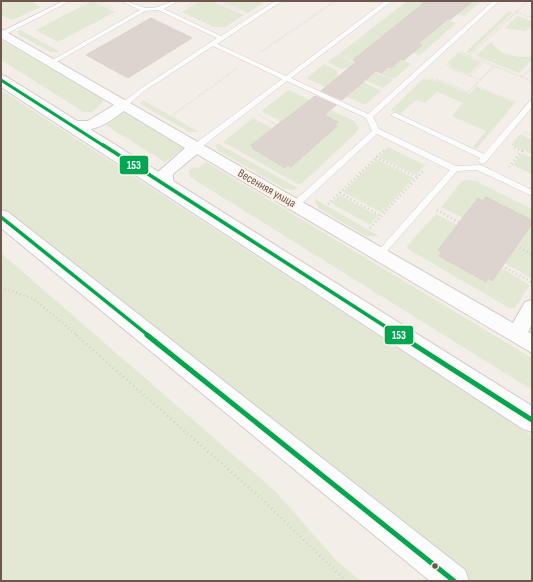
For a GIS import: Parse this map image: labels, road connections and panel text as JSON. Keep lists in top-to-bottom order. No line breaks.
{"streets":{"street":["Весенняя улица"]},"lines":["transit line 153"]}
